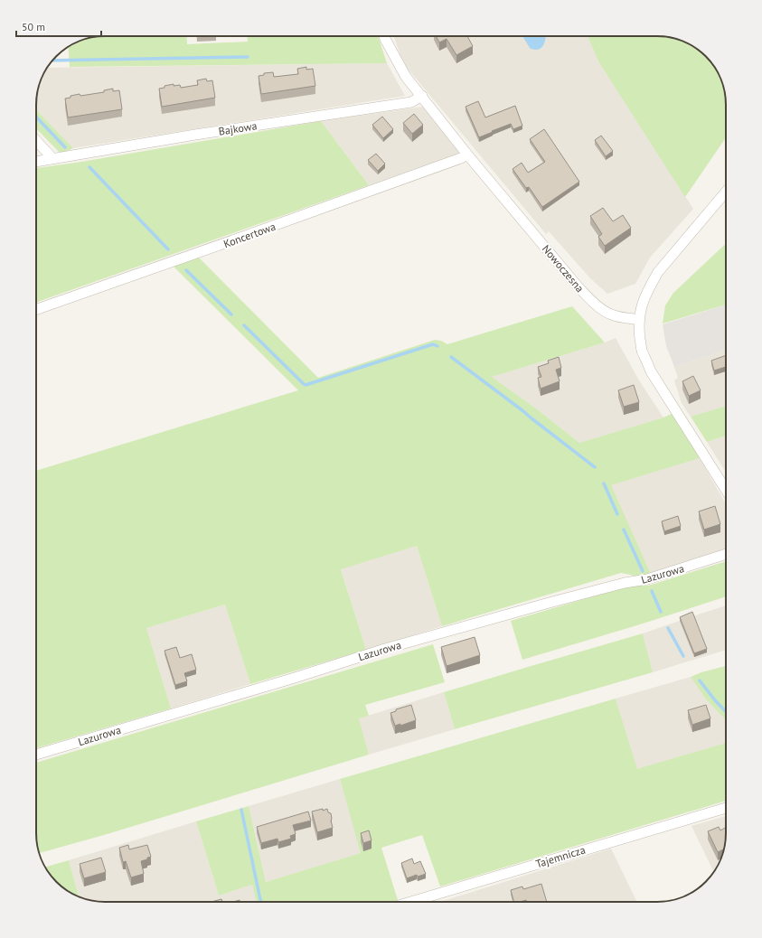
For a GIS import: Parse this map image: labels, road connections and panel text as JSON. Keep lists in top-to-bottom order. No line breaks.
{"streets":{"street":["Bajkowa","Koncertowa","Nowoczesna","Lazurowa","Tajemnicza"]},"crossings":[["Bajkowa","Nowoczesna"],["Koncertowa","Nowoczesna"]],"scale_bar":"50 m"}
